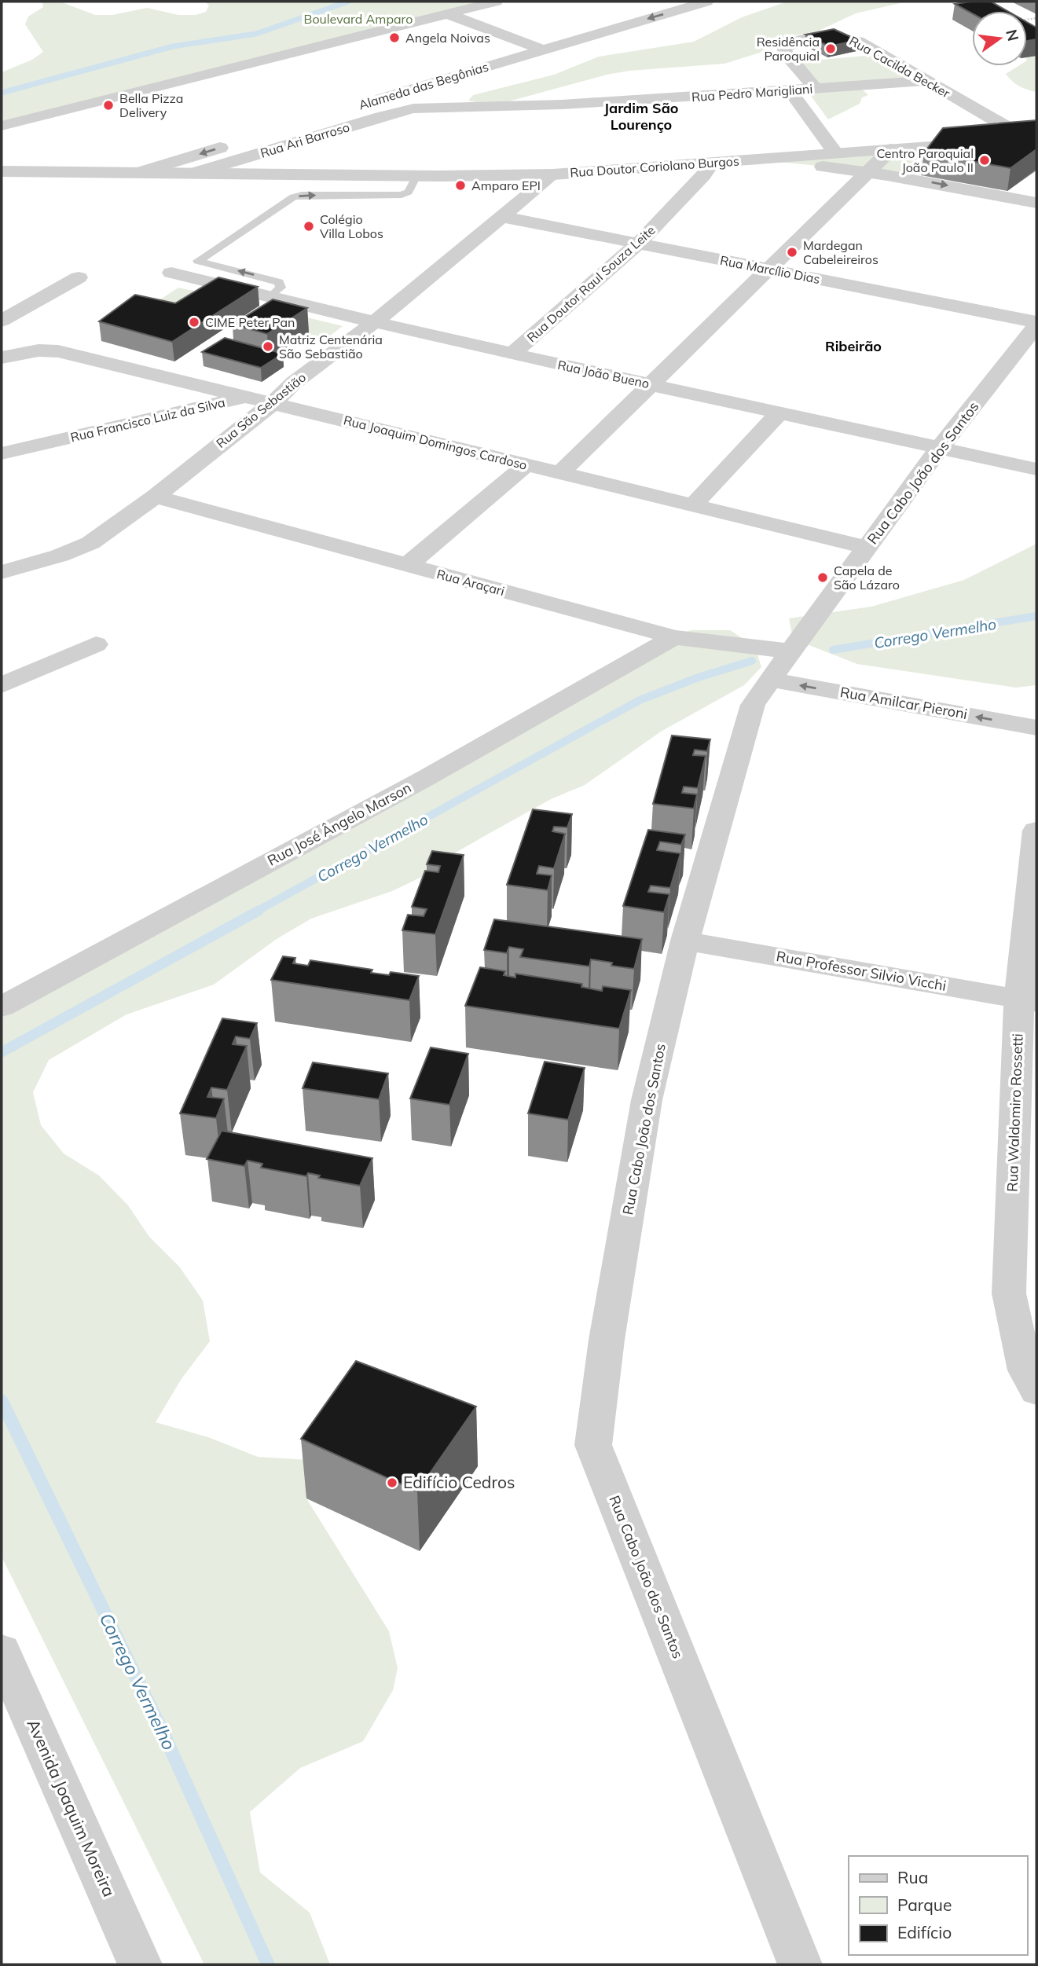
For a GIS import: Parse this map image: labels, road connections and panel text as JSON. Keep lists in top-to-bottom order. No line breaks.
{"streets":{"street":["Rua Cacilda Becker","Alameda das Begônias","Rua Pedro Marigliani","Rua Ari Barroso","Rua Doutor Coriolano Burgos","Rua Marcílio Dias","Rua Doutor Raul Souza Leite","Rua João Bueno","Rua São Sebastião","Rua Francisco Luiz da Silva","Rua Joaquim Domingos Cardoso","Rua Cabo João dos Santos","Rua Araçari","Rua Amilcar Pieroni","Rua José Ângelo Marson","Rua Professor Silvio Vicchi","Rua Waldomiro Rossetti","Avenida Joaquim Moreira"]},"crossings":[["Rua Cacilda Becker","Rua Pedro Marigliani"],["Rua Cacilda Becker","Rua Doutor Coriolano Burgos"],["Rua Pedro Marigliani","Rua Ari Barroso"],["Rua Doutor Coriolano Burgos","Rua Doutor Raul Souza Leite"],["Rua Doutor Coriolano Burgos","Rua São Sebastião"],["Rua Marcílio Dias","Rua Doutor Raul Souza Leite"],["Rua Marcílio Dias","Rua São Sebastião"],["Rua Marcílio Dias","Rua Cabo João dos Santos"],["Rua Doutor Raul Souza Leite","Rua João Bueno"],["Rua João Bueno","Rua São Sebastião"],["Rua João Bueno","Rua Cabo João dos Santos"],["Rua São Sebastião","Rua Francisco Luiz da Silva"],["Rua São Sebastião","Rua Joaquim Domingos Cardoso"],["Rua São Sebastião","Rua Araçari"],["Rua Francisco Luiz da Silva","Rua Joaquim Domingos Cardoso"],["Rua Joaquim Domingos Cardoso","Rua Cabo João dos Santos"],["Rua Cabo João dos Santos","Rua Araçari"],["Rua Cabo João dos Santos","Rua Amilcar Pieroni"],["Rua Cabo João dos Santos","Rua Professor Silvio Vicchi"],["Rua Araçari","Rua José Ângelo Marson"],["Rua Professor Silvio Vicchi","Rua Waldomiro Rossetti"]],"one_way":["Alameda das Begônias","Rua Amilcar Pieroni"],"districts":["Jardim São Lourenço","Ribeirão"],"water":["Corrego Vermelho"],"parks":["Boulevard Amparo"],"places":["Angela Noivas","Residência Paroquial","Bella Pizza Delivery","Centro Paroquial João Paulo II","Amparo EPI","Colégio Villa Lobos","Mardegan Cabeleireiros","CIME Peter Pan","Matriz Centenária São Sebastião","Capela de São Lázaro","Edifício Cedros"],"legend":["Rua","Parque","Edifício"],"north":"right"}
